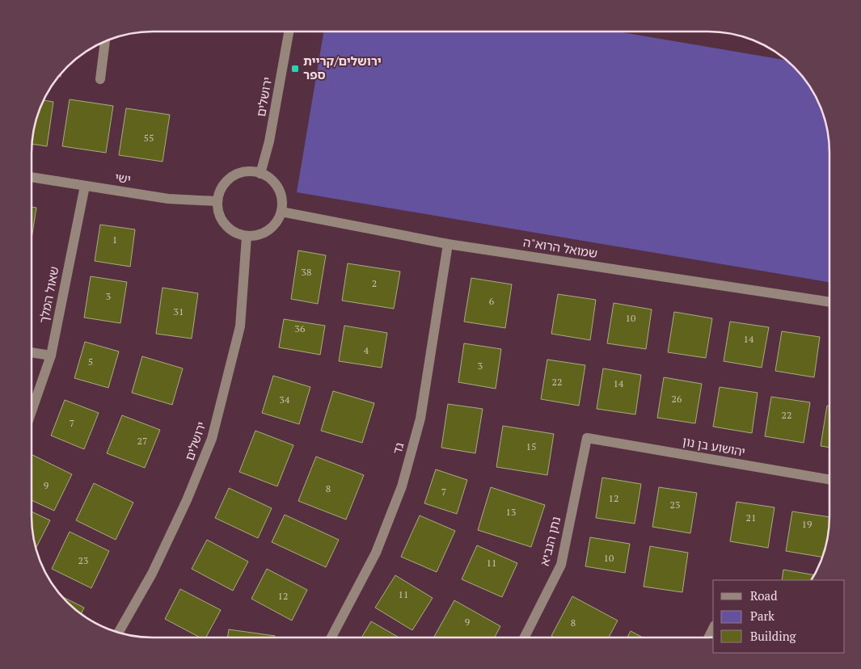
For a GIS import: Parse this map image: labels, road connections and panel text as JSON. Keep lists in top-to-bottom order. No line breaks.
{"streets":{"street":["ירושלים","ישי","שמואל הרוא\"ה","שאול המלך","יהושוע בן נון","גד","נתן הנביא"]},"crossings":[["ירושלים","ישי"],["ירושלים","שמואל הרוא\"ה"],["ישי","שמואל הרוא\"ה"],["ישי","שאול המלך"],["שמואל הרוא\"ה","גד"],["יהושוע בן נון","נתן הנביא"]],"places":{"transit":["ירושלים/קריית ספר"]},"house_numbers":["55","1","38","2","3","6","31","10","36","14","4","5","3","22","14","26","34","22","7","27","15","9","8","7","12","23","13","21","19","10","23","11","11","12","9","8"],"legend":["Road","Park","Building"]}
